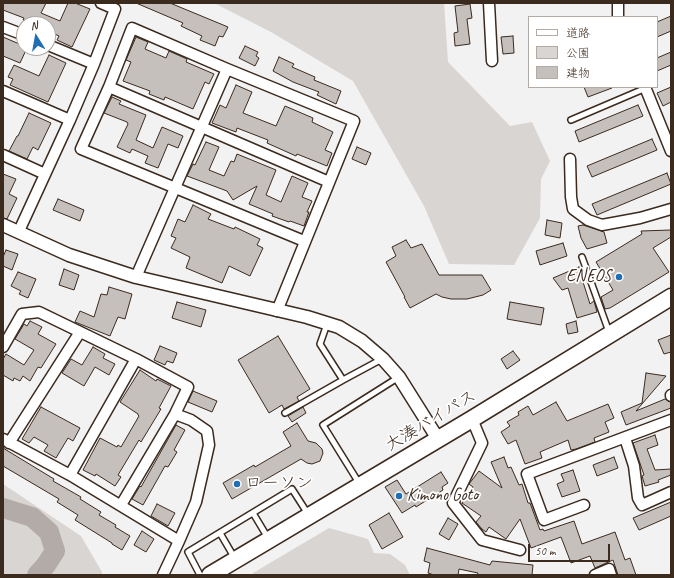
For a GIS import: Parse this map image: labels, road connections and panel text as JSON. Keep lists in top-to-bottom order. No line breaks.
{"streets":{"highway":["大湊バイパス"]},"places":["ENEOS","ローソン","Kimono Goto"],"legend":["道路","公園","建物"],"scale_bar":"50 m","north":"top"}
